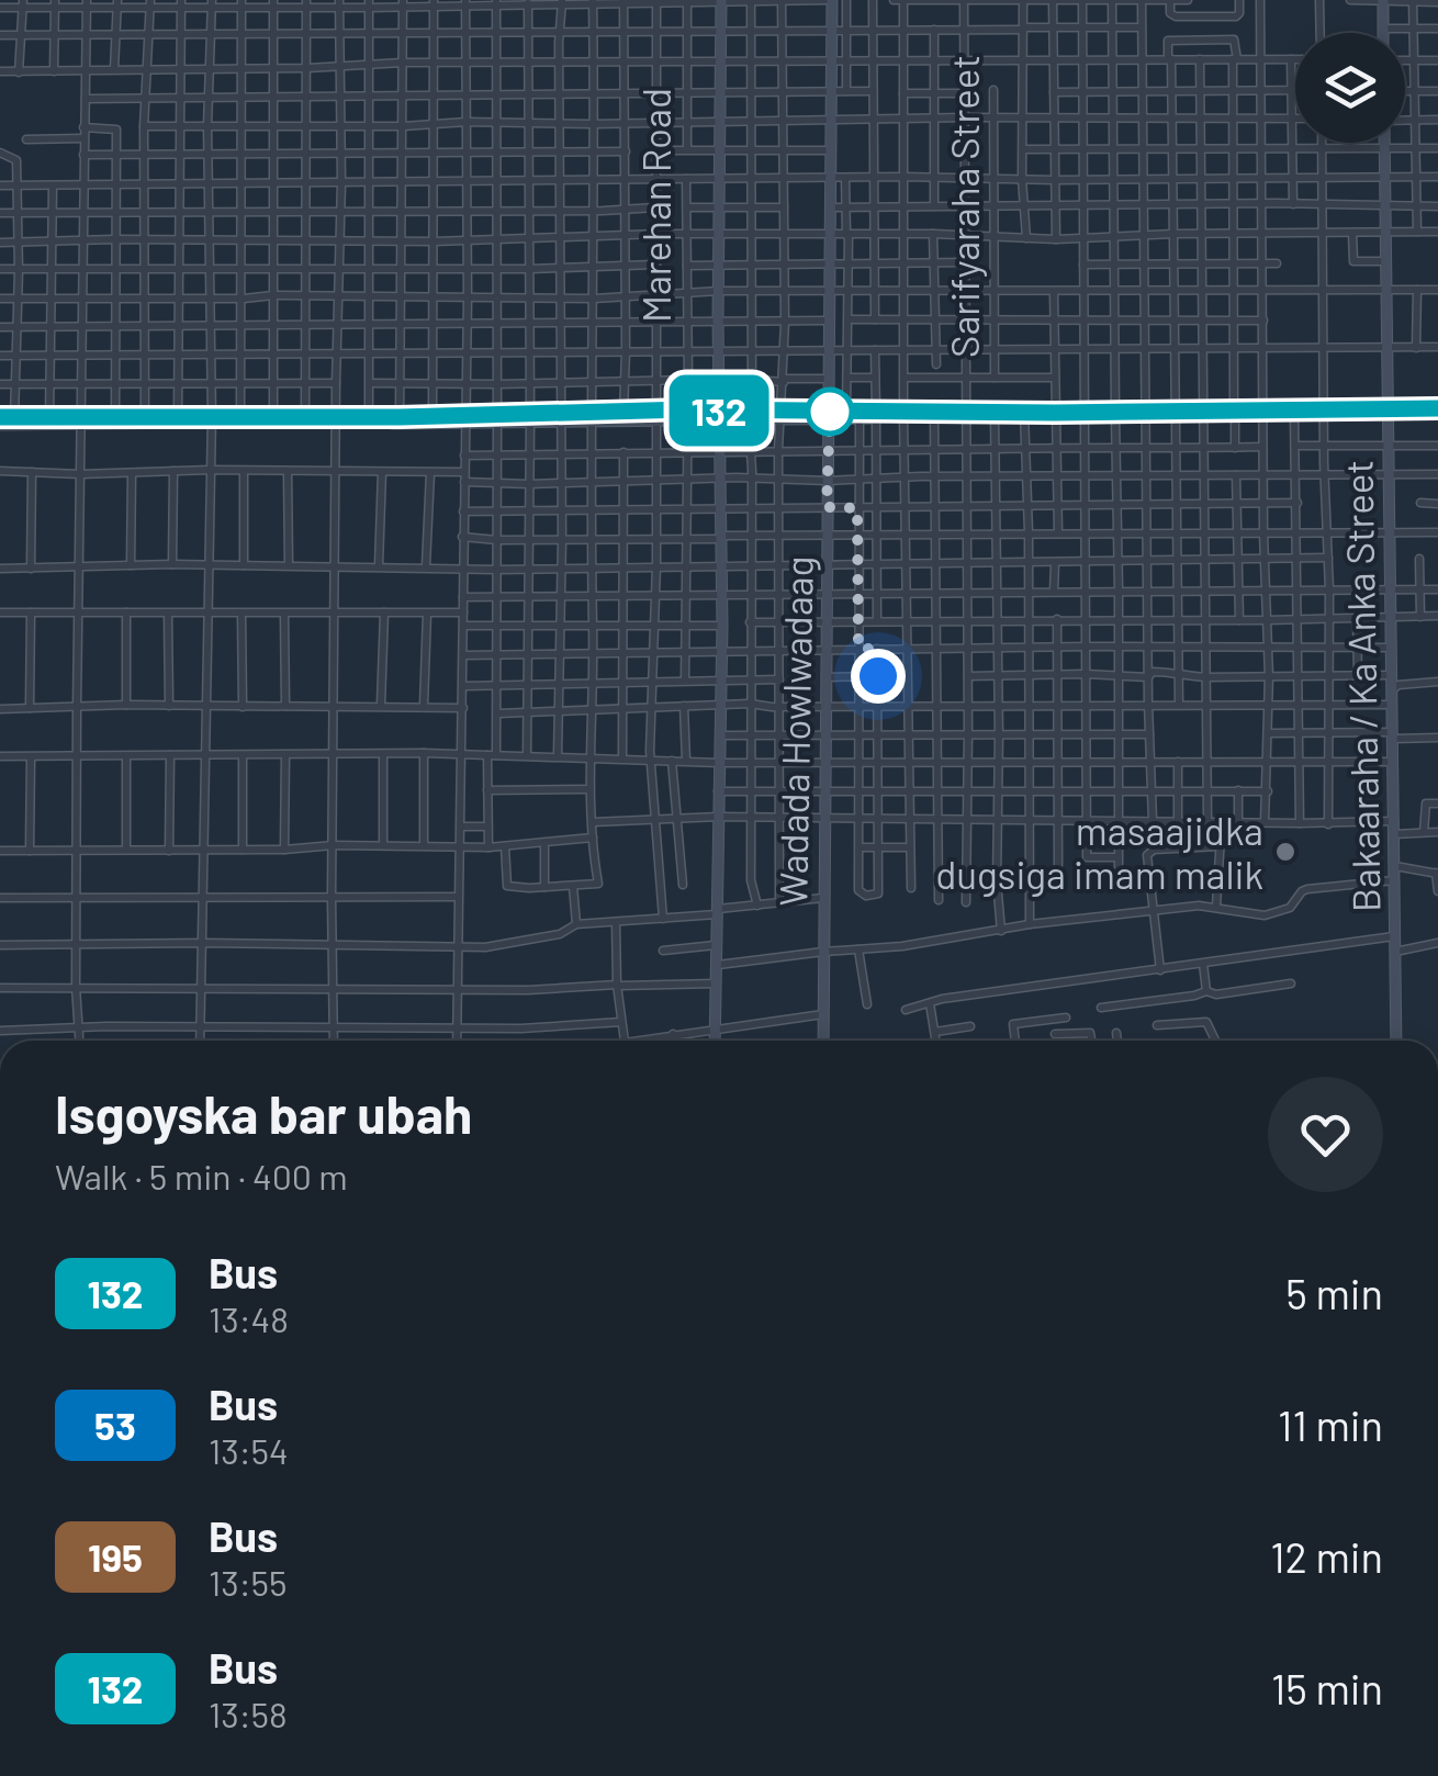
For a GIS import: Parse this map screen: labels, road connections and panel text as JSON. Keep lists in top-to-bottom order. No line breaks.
{"streets":{"street":["Marehan Road","Sarifyaraha Street","Bakaaraha / Ka Anka Street","Wadada Howlwadaag"]},"places":["masaajidka dugsiga imam malik"],"lines":["bus line 132"],"page":{"on_map":"132","heading":["Isgoyska bar ubah","Walk · 5 min · 400 m"],"list":[{"mark":"132","name":"Bus","note":"13:48","value":"5 min"},{"mark":"53","name":"Bus","note":"13:54","value":"11 min"},{"mark":"195","name":"Bus","note":"13:55","value":"12 min"},{"mark":"132","name":"Bus","note":"13:58","value":"15 min"}]}}
